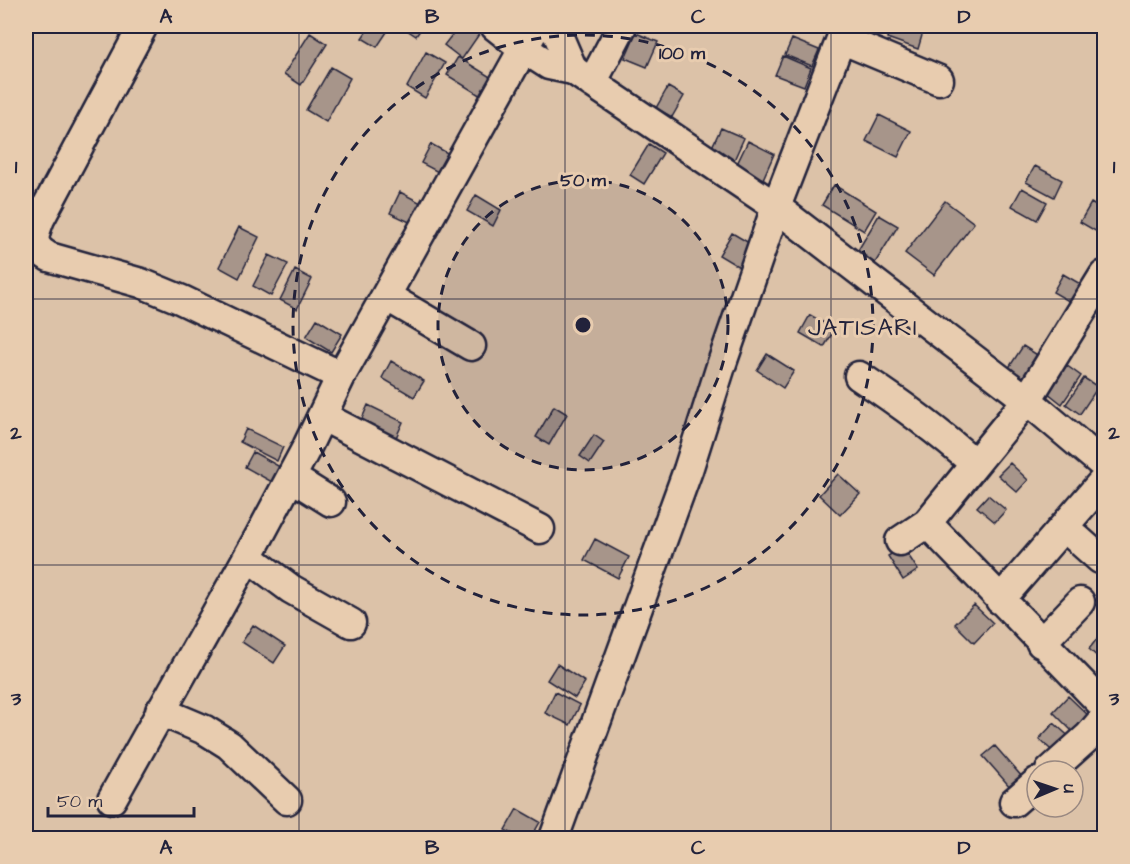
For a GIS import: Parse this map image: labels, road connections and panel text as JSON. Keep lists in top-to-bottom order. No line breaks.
{"districts":["JATISARI"],"scale_bar":"50 m","north":"right","grid":{"columns":["A","B","C","D"],"rows":["1","2","3"]},"rings":["100 m","50 m"]}
